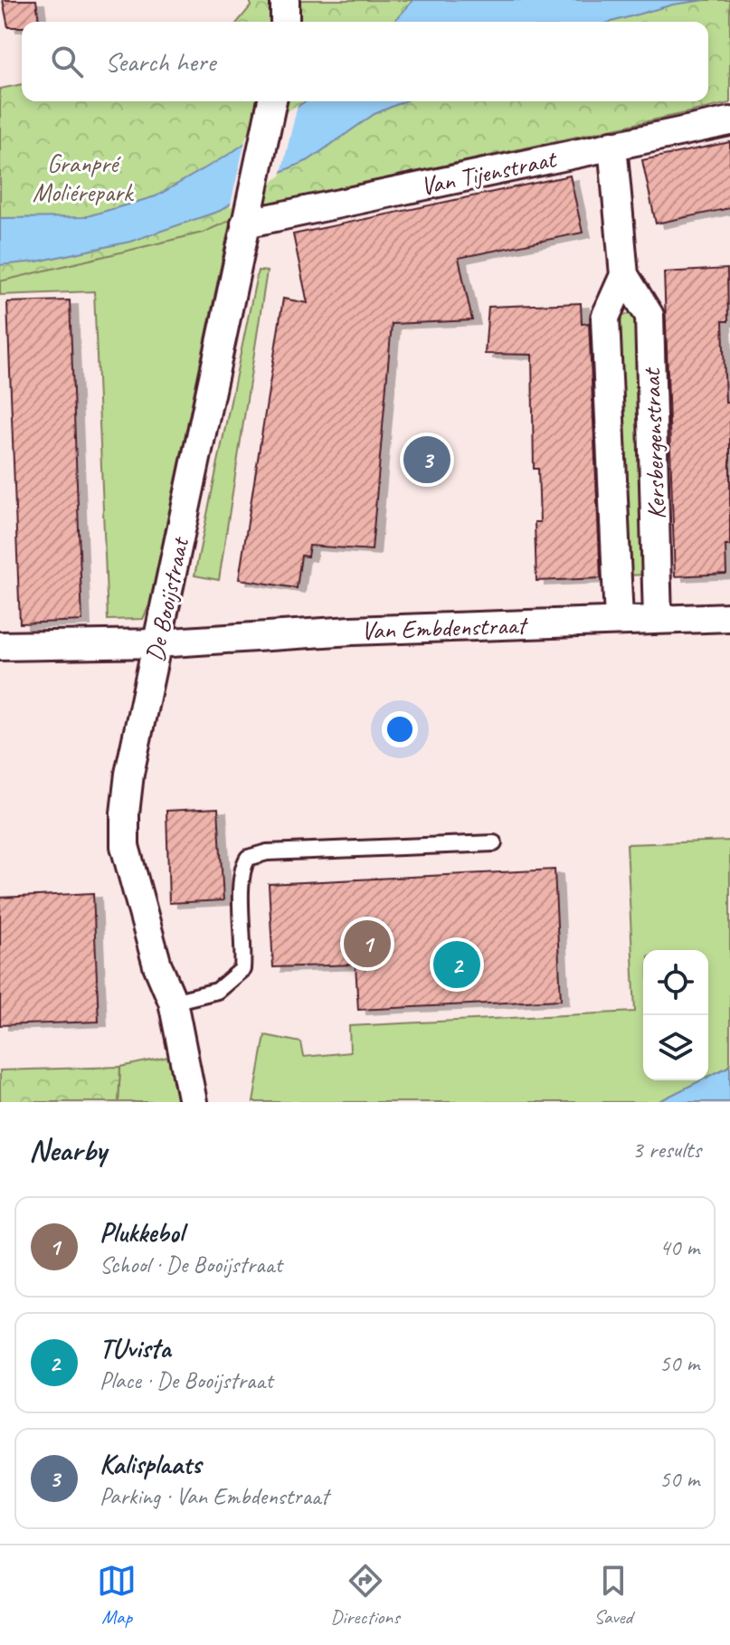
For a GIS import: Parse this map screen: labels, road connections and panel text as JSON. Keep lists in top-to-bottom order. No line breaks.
{"streets":{"street":["Van Tijenstraat","Kersbergenstraat","De Booijstraat","Van Embdenstraat"]},"crossings":[["Van Tijenstraat","Kersbergenstraat"],["Van Tijenstraat","De Booijstraat"],["Kersbergenstraat","Van Embdenstraat"],["De Booijstraat","Van Embdenstraat"]],"parks":["Granpré Moliérepark"],"page":{"search":"Search here","pins":["3","1","2"],"heading":["Nearby","3 results"],"list":[{"mark":"1","name":"Plukkebol","note":"School · De Booijstraat","value":"40 m"},{"mark":"2","name":"TUvista","note":"Place · De Booijstraat","value":"50 m"},{"mark":"3","name":"Kalisplaats","note":"Parking · Van Embdenstraat","value":"50 m"}],"nav":["Map","Directions","Saved"]}}
